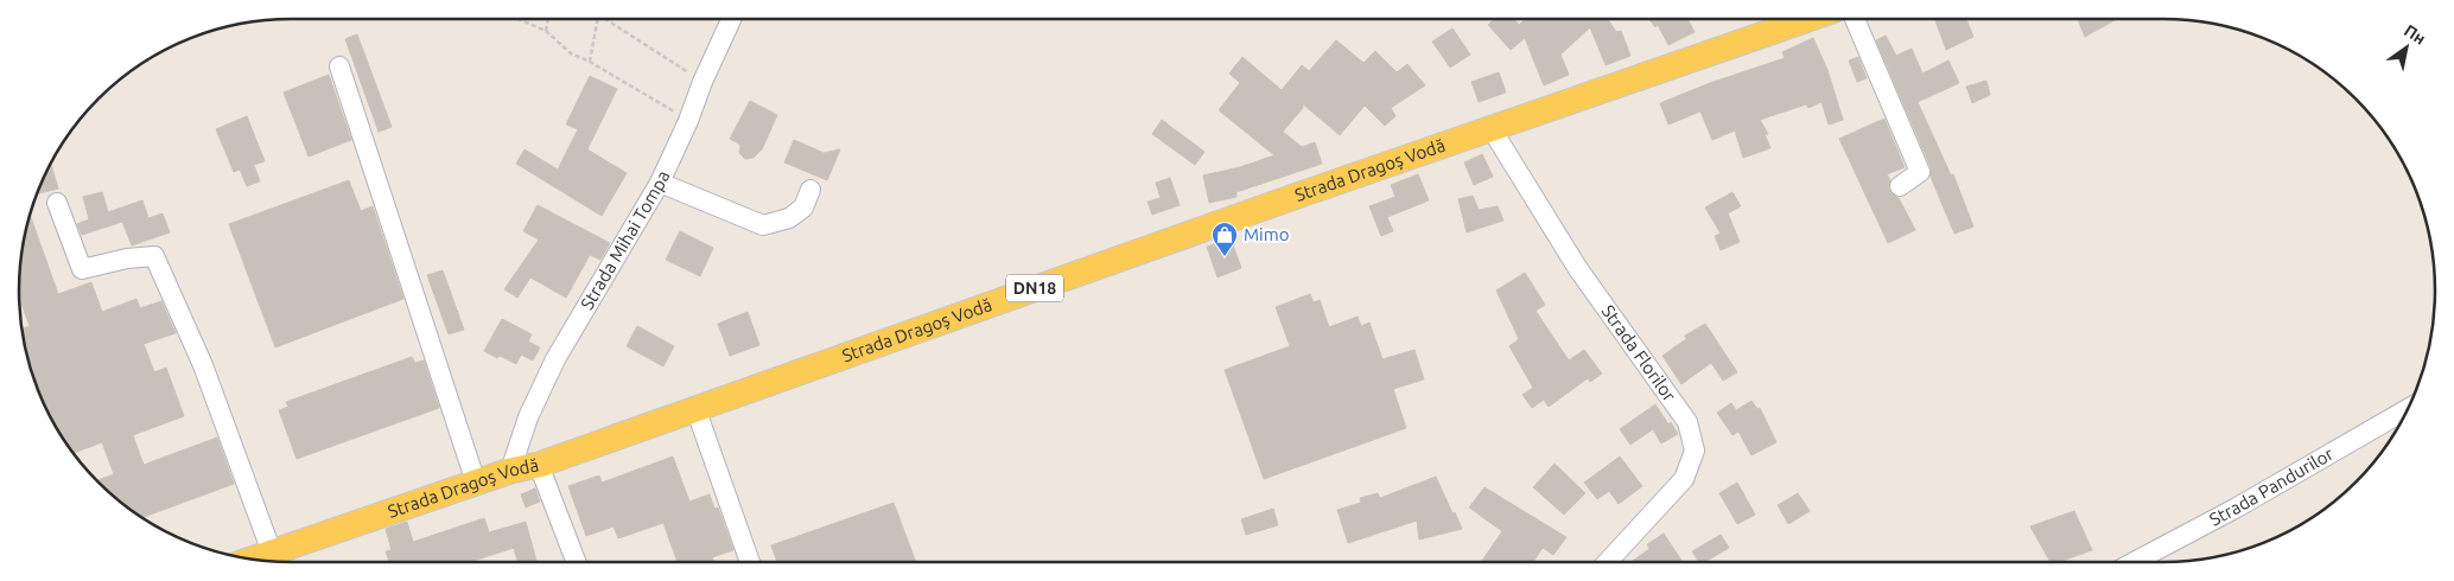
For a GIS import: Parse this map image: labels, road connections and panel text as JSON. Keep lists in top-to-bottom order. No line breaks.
{"streets":{"main road":["Strada Dragoș Vodă","DN18"],"street":["Strada Mihai Tompa","Strada Florilor","Strada Pandurilor"]},"crossings":[["Strada Dragoș Vodă","Strada Mihai Tompa"],["Strada Dragoș Vodă","Strada Florilor"]],"places":{"shop":["Mimo"]},"north":"top right"}
